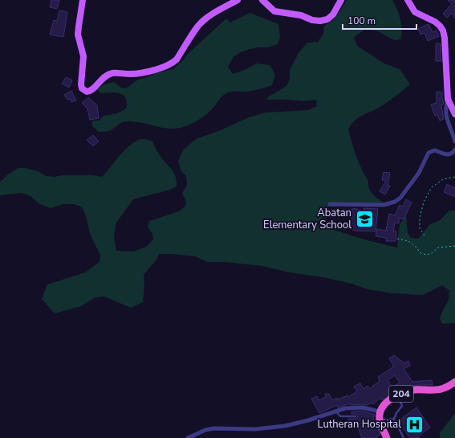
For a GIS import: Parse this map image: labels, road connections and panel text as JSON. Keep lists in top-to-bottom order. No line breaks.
{"streets":{"highway":["204"]},"places":{"school or university":["Abatan Elementary School"],"hospital":["Lutheran Hospital"]},"scale_bar":"100 m"}
